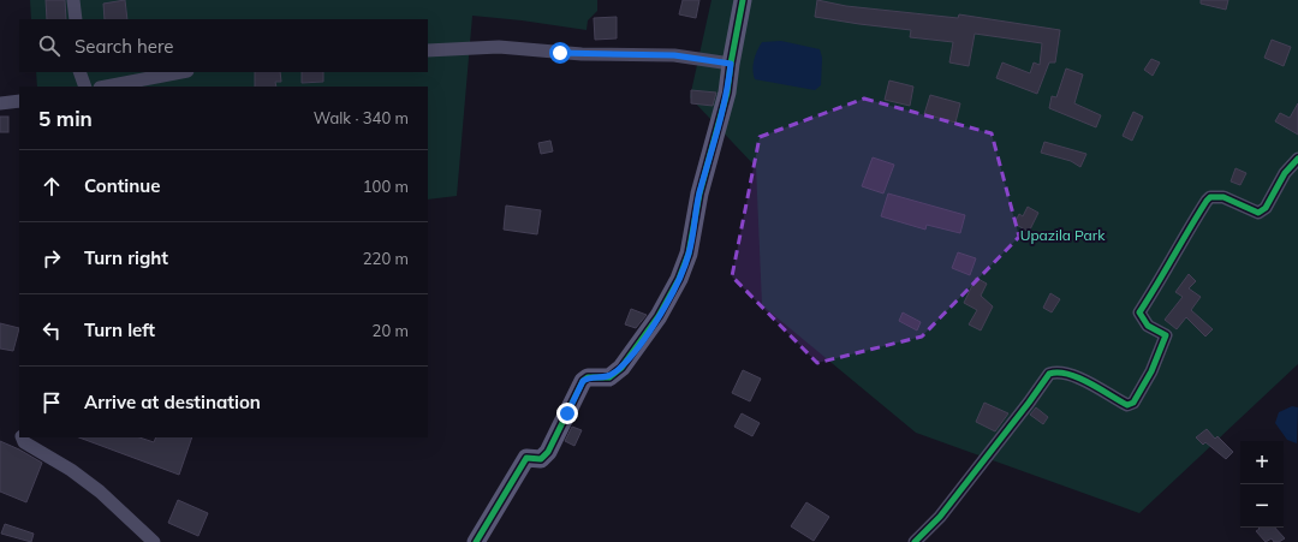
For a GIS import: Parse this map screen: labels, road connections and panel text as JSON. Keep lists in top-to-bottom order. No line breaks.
{"parks":["Upazila Park"],"page":{"search":"Search here","heading":["5 min","Walk · 340 m"],"list":[["Continue","100 m"],["Turn right","220 m"],["Turn left","20 m"],"Arrive at destination"],"map_buttons":["+","−"]}}
